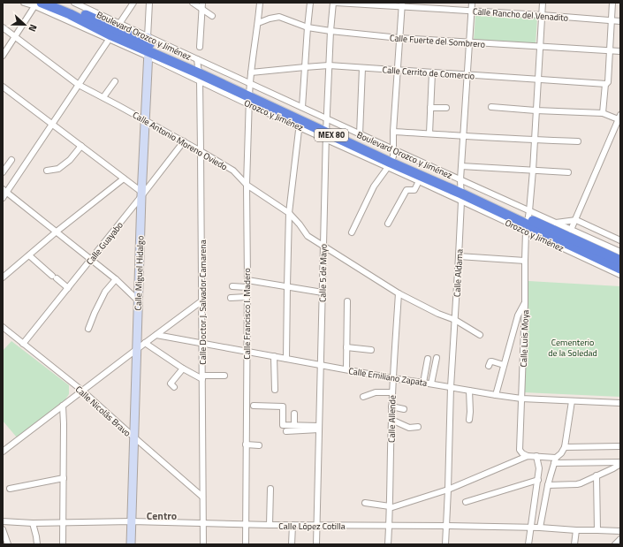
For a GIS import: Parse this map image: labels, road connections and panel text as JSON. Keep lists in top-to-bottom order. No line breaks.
{"streets":{"highway":["Orozco y Jiménez","MEX 80"],"street":["Calle Rancho del Venadito","Boulevard Orozco y Jiménez","Calle Fuerte del Sombrero","Calle Cerrito de Comercio","Calle Antonio Moreno Oviedo","Calle Guayabo","Calle Miguel Hidalgo","Calle 5 de Mayo","Calle Aldama","Calle Doctor J. Salvador Camarena","Calle Francisco I. Madero","Calle Luis Moya","Calle Emiliano Zapata","Calle Nicolás Bravo","Calle Allende","Calle López Cotilla"]},"crossings":[["Calle Rancho del Venadito","Calle 5 de Mayo"],["Calle Rancho del Venadito","Calle Aldama"],["Calle Rancho del Venadito","Calle Luis Moya"],["Boulevard Orozco y Jiménez","Orozco y Jiménez"],["Boulevard Orozco y Jiménez","Calle Miguel Hidalgo"],["Boulevard Orozco y Jiménez","Calle 5 de Mayo"],["Boulevard Orozco y Jiménez","Calle Aldama"],["Boulevard Orozco y Jiménez","Calle Doctor J. Salvador Camarena"],["Boulevard Orozco y Jiménez","Calle Francisco I. Madero"],["Boulevard Orozco y Jiménez","Calle Luis Moya"],["Calle Fuerte del Sombrero","Calle 5 de Mayo"],["Calle Fuerte del Sombrero","Calle Aldama"],["Calle Fuerte del Sombrero","Calle Francisco I. Madero"],["Calle Fuerte del Sombrero","Calle Luis Moya"],["Calle Cerrito de Comercio","Calle 5 de Mayo"],["Calle Cerrito de Comercio","Calle Aldama"],["Calle Cerrito de Comercio","Calle Francisco I. Madero"],["Calle Cerrito de Comercio","Calle Luis Moya"],["Orozco y Jiménez","Calle Miguel Hidalgo"],["Orozco y Jiménez","Calle 5 de Mayo"],["Orozco y Jiménez","Calle Aldama"],["Orozco y Jiménez","Calle Doctor J. Salvador Camarena"],["Orozco y Jiménez","Calle Francisco I. Madero"],["Orozco y Jiménez","Calle Luis Moya"],["Calle Antonio Moreno Oviedo","Calle Guayabo"],["Calle Antonio Moreno Oviedo","Calle Miguel Hidalgo"],["Calle Antonio Moreno Oviedo","Calle 5 de Mayo"],["Calle Antonio Moreno Oviedo","Calle Aldama"],["Calle Antonio Moreno Oviedo","Calle Doctor J. Salvador Camarena"],["Calle Antonio Moreno Oviedo","Calle Francisco I. Madero"],["Calle Antonio Moreno Oviedo","Calle Allende"],["Calle Guayabo","Calle Miguel Hidalgo"],["Calle Guayabo","Calle Nicolás Bravo"],["Calle Miguel Hidalgo","Calle Nicolás Bravo"],["Calle Miguel Hidalgo","Calle López Cotilla"],["Calle 5 de Mayo","Calle Emiliano Zapata"],["Calle 5 de Mayo","Calle López Cotilla"],["Calle Aldama","Calle Emiliano Zapata"],["Calle Aldama","Calle López Cotilla"],["Calle Doctor J. Salvador Camarena","Calle Emiliano Zapata"],["Calle Doctor J. Salvador Camarena","Calle Nicolás Bravo"],["Calle Doctor J. Salvador Camarena","Calle López Cotilla"],["Calle Francisco I. Madero","Calle Emiliano Zapata"],["Calle Francisco I. Madero","Calle López Cotilla"],["Calle Luis Moya","Calle Emiliano Zapata"],["Calle Emiliano Zapata","Calle Allende"],["Calle Allende","Calle López Cotilla"]],"districts":["Centro"],"parks":["Cementerio de la Soledad"],"north":"right"}
